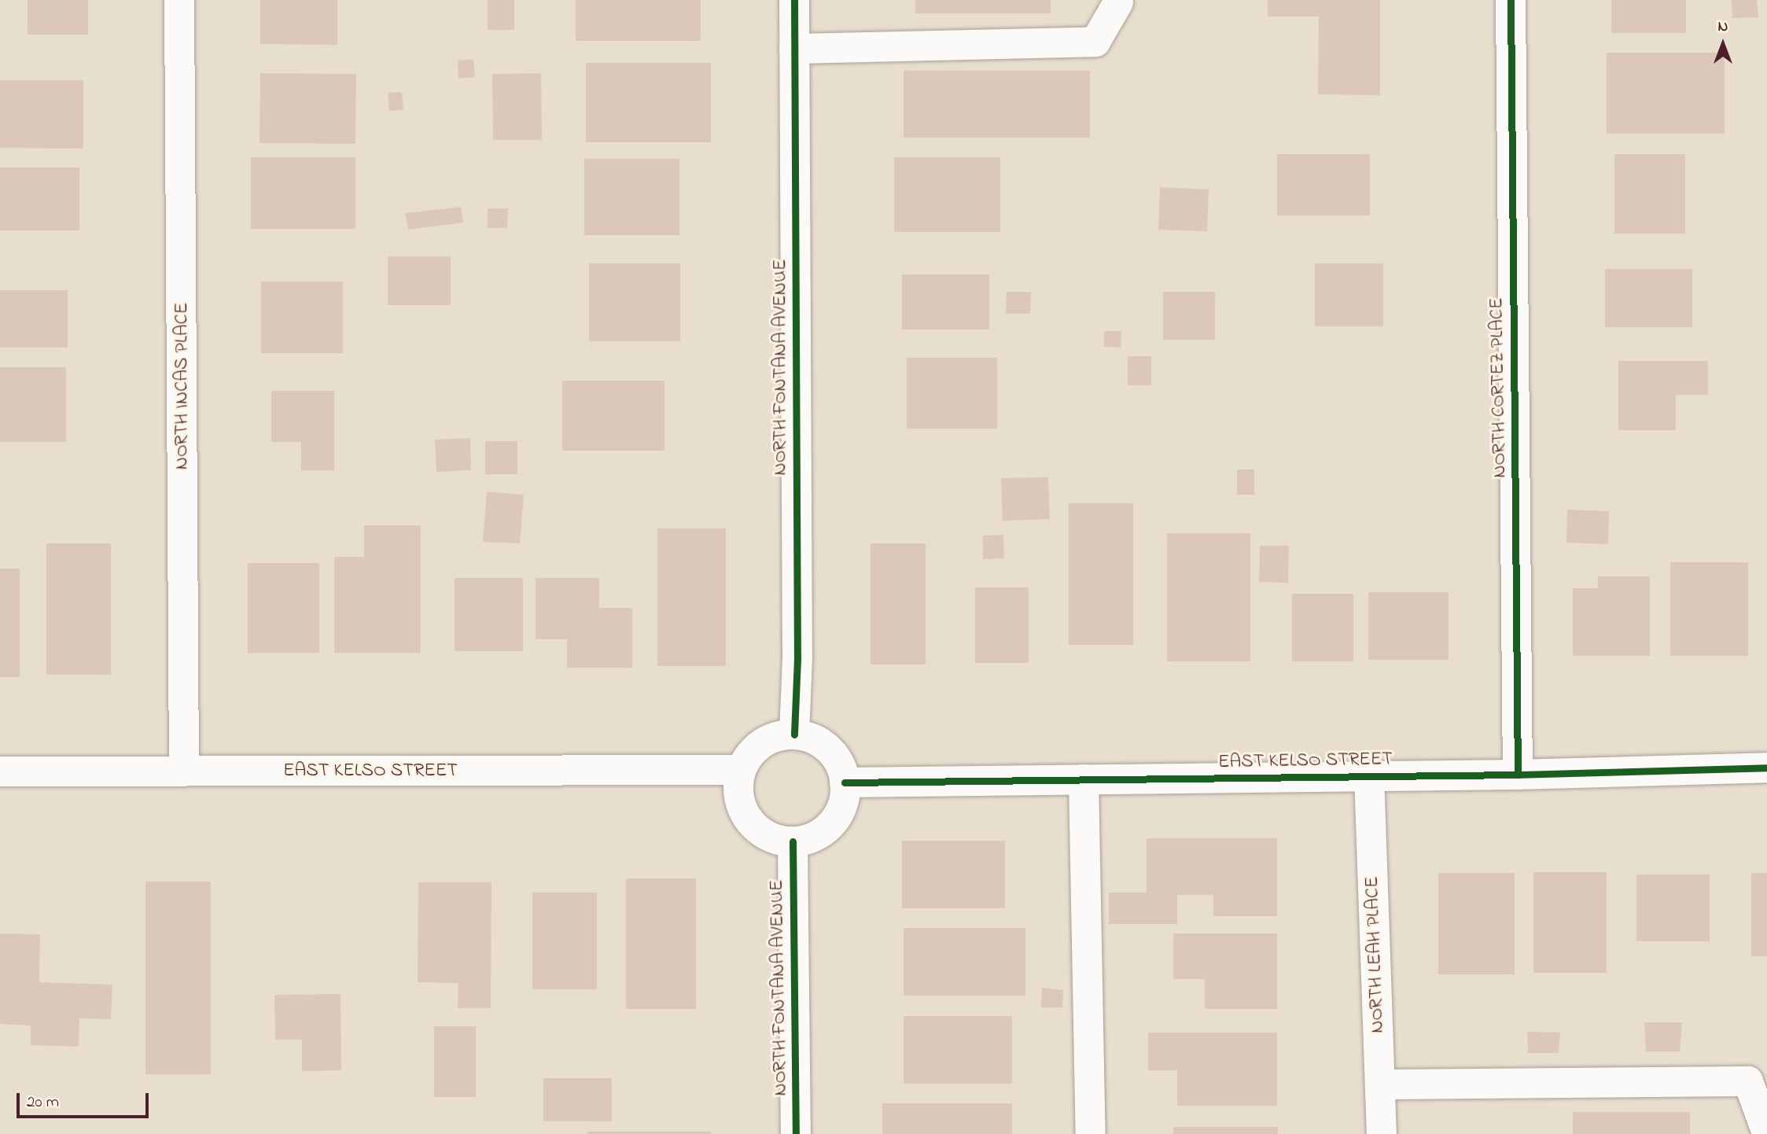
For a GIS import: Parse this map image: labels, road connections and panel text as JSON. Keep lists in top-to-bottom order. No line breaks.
{"streets":{"street":["NORTH FONTANA AVENUE","NORTH INCAS PLACE","NORTH CORTEZ PLACE","EAST KELSO STREET","NORTH LEAH PLACE"]},"crossings":[["NORTH FONTANA AVENUE","EAST KELSO STREET"],["NORTH INCAS PLACE","EAST KELSO STREET"],["NORTH CORTEZ PLACE","EAST KELSO STREET"],["EAST KELSO STREET","NORTH LEAH PLACE"]],"scale_bar":"20 m","north":"top"}
